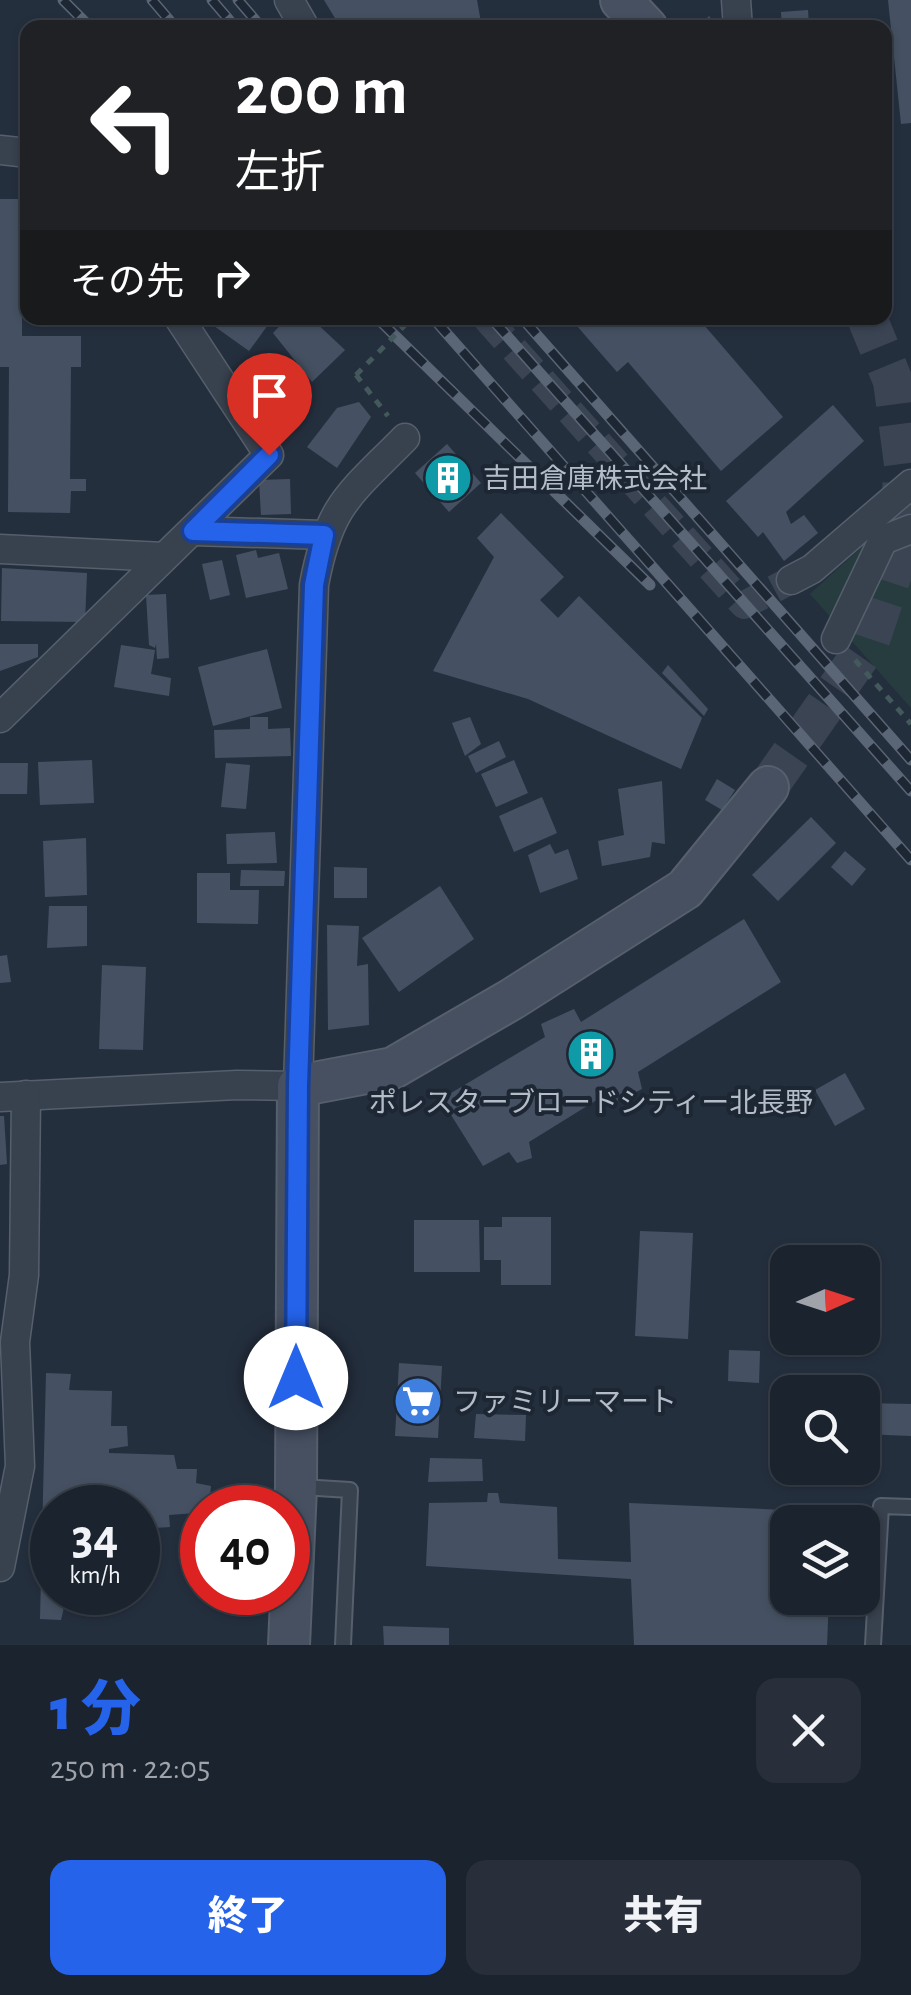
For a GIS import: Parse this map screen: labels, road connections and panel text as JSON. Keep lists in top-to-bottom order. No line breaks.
{"places":{"building":["吉田倉庫株式会社","ポレスターブロードシティー北長野"],"supermarket":["ファミリーマート"]},"north":"right","page":{"turn":["200 m","左折"],"then":"その先","speed":"34 km/h","limit":"40","heading":["1 分","250 m · 22:05"],"buttons":["終了","共有"]}}
